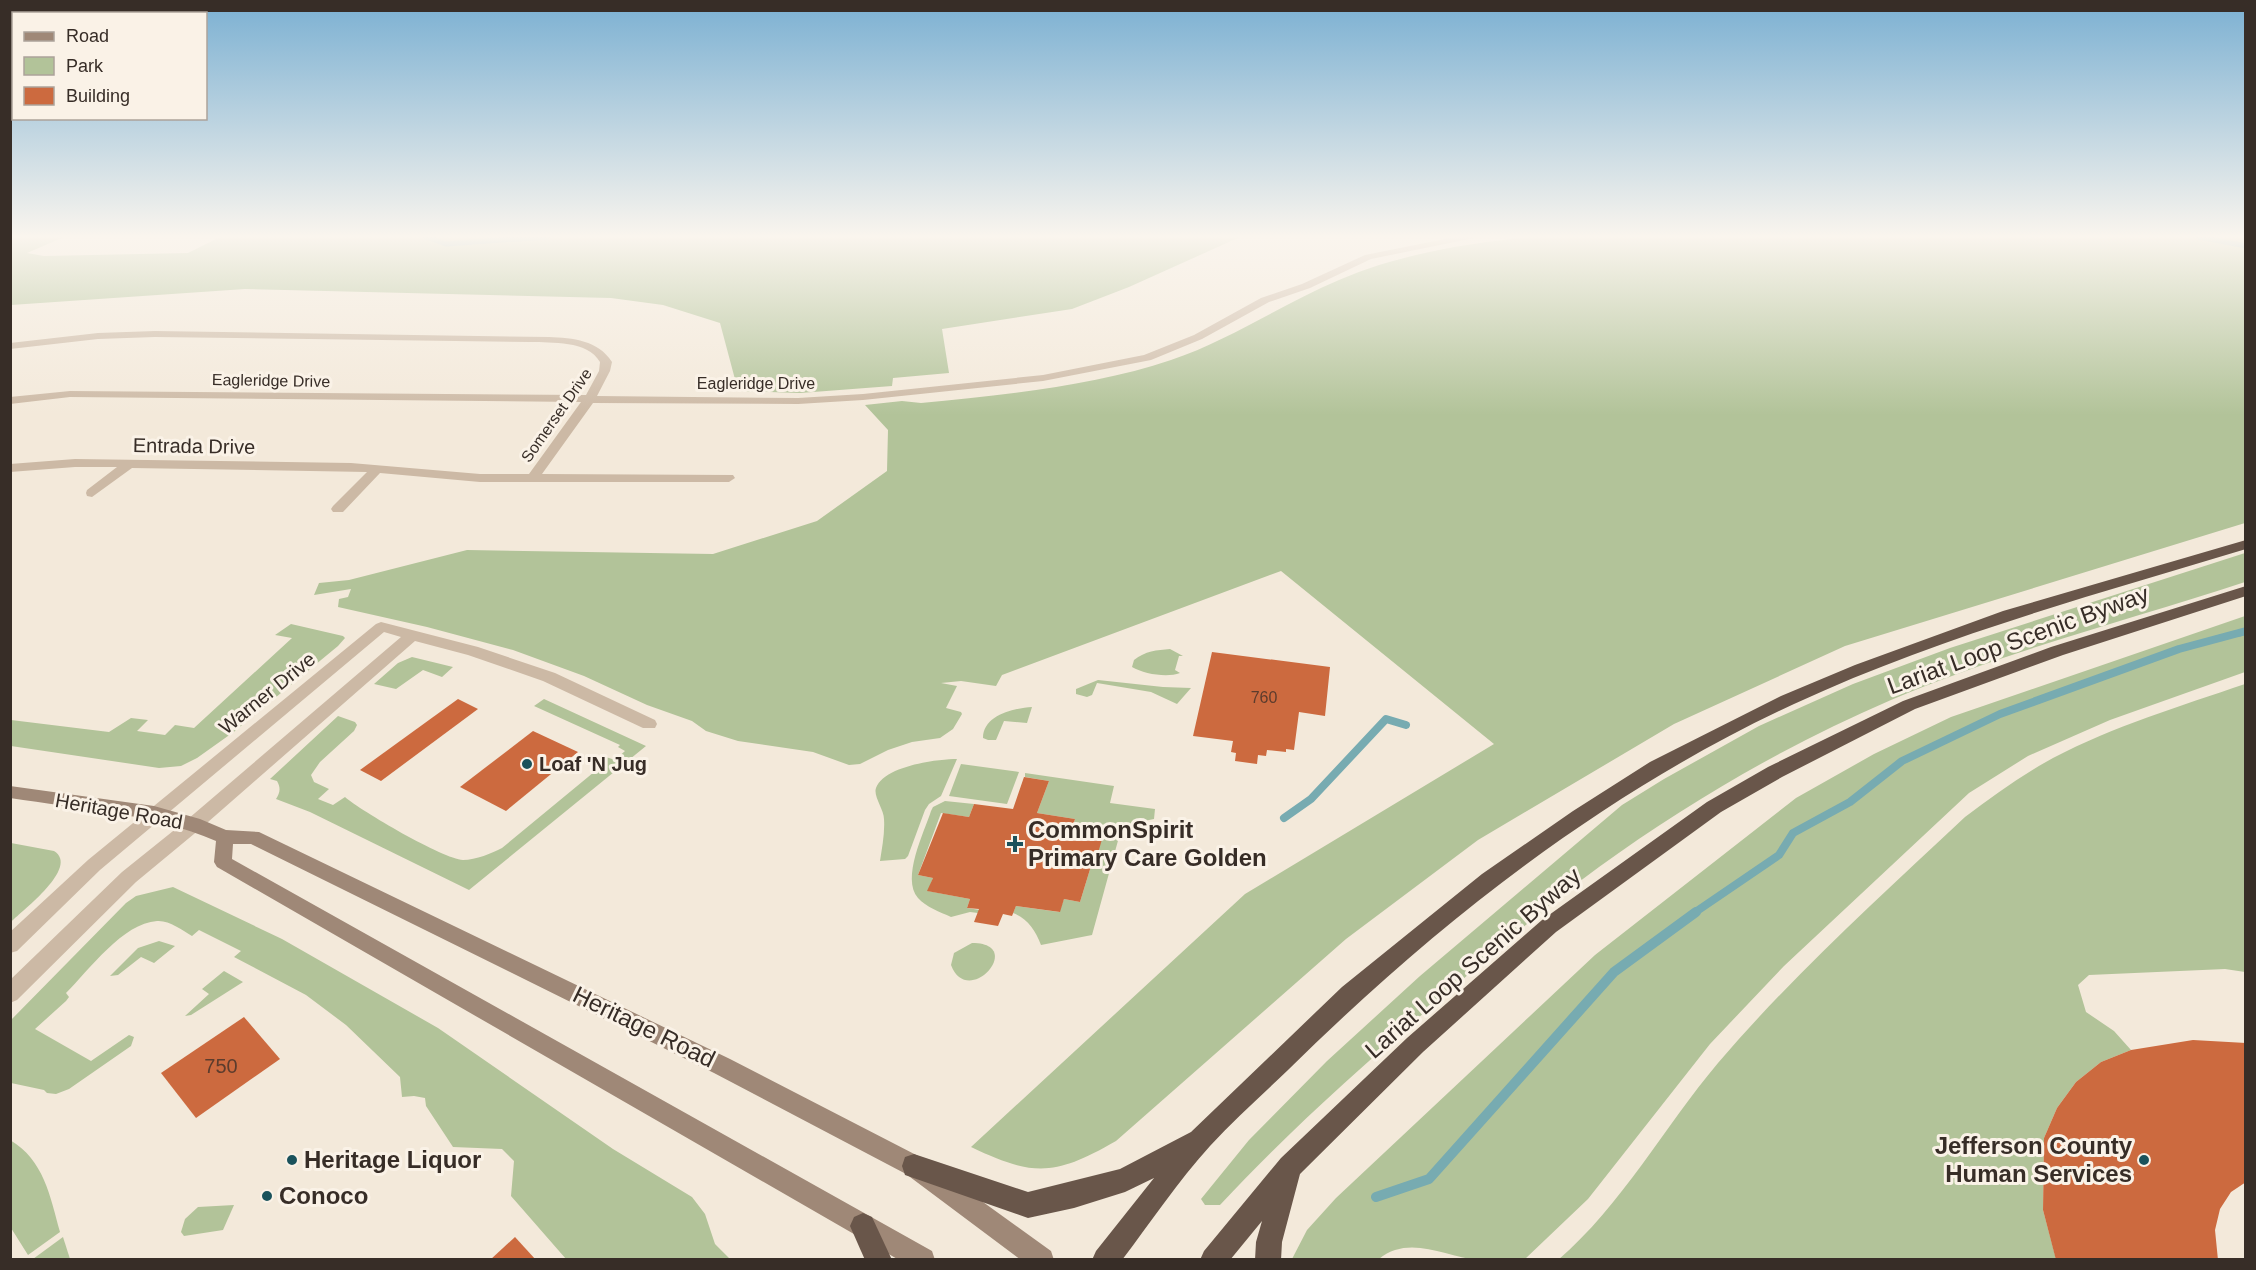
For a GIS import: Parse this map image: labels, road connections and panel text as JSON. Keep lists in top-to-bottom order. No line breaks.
{"streets":{"highway":["Lariat Loop Scenic Byway"],"main road":["Heritage Road"],"street":["Eagleridge Drive","Somerset Drive","Entrada Drive","Warner Drive"]},"crossings":[["Eagleridge Drive","Somerset Drive"],["Somerset Drive","Entrada Drive"],["Warner Drive","Heritage Road"]],"places":{"other":["Loaf 'N Jug","Heritage Liquor","Jefferson County Human Services","Conoco"],"health":["CommonSpirit Primary Care Golden"]},"house_numbers":["760","750"],"legend":["Road","Park","Building"]}
